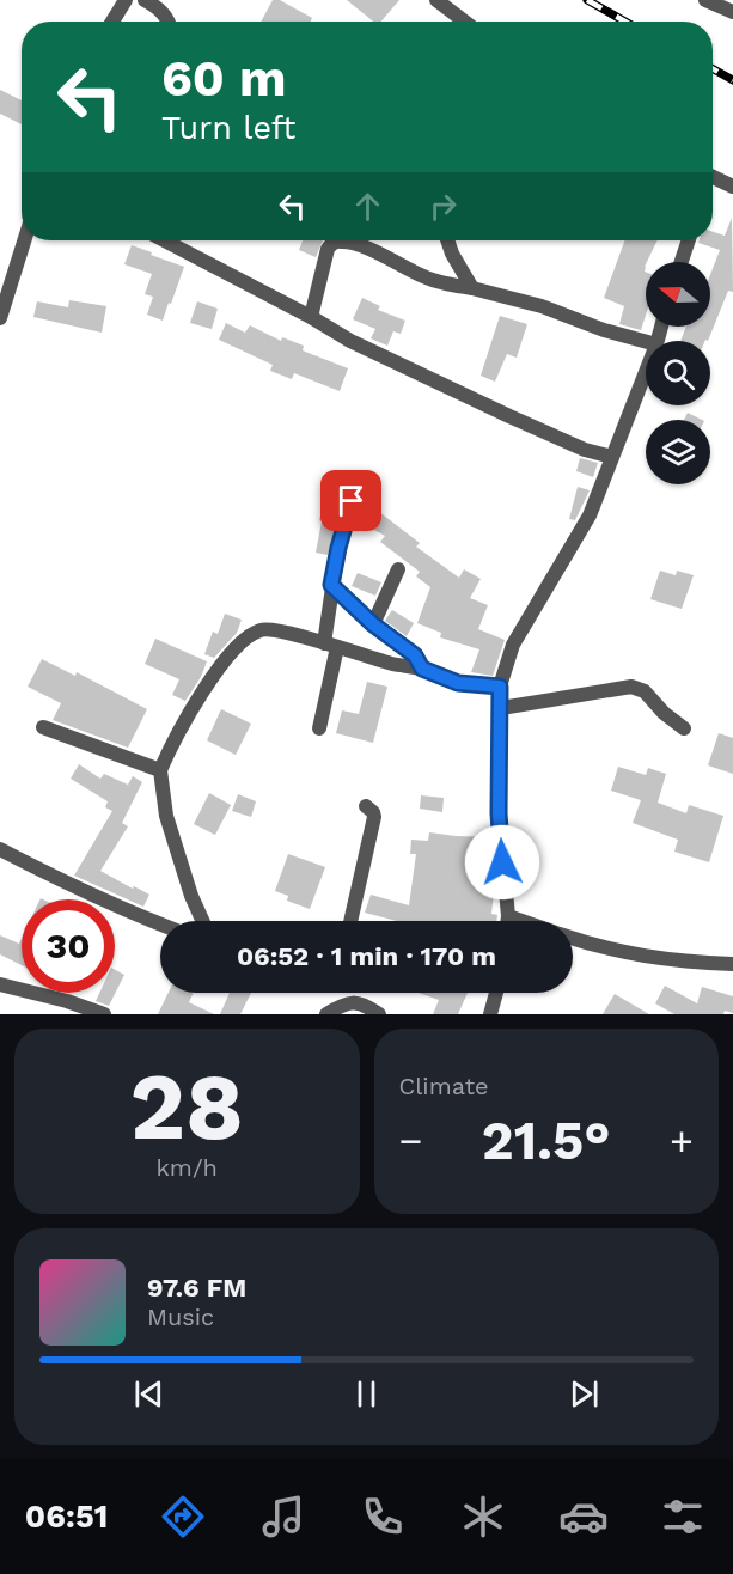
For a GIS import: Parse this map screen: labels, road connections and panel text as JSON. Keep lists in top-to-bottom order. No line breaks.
{"north":"left","page":{"turn":["60 m","Turn left"],"limit":"30","trip":"06:52 · 1 min · 170 m","tile":[["28","km/h"],"Climate"],"heat":["−","21.5°","+"],"song":["97.6 FM","Music"],"tabs":"06:51"}}
